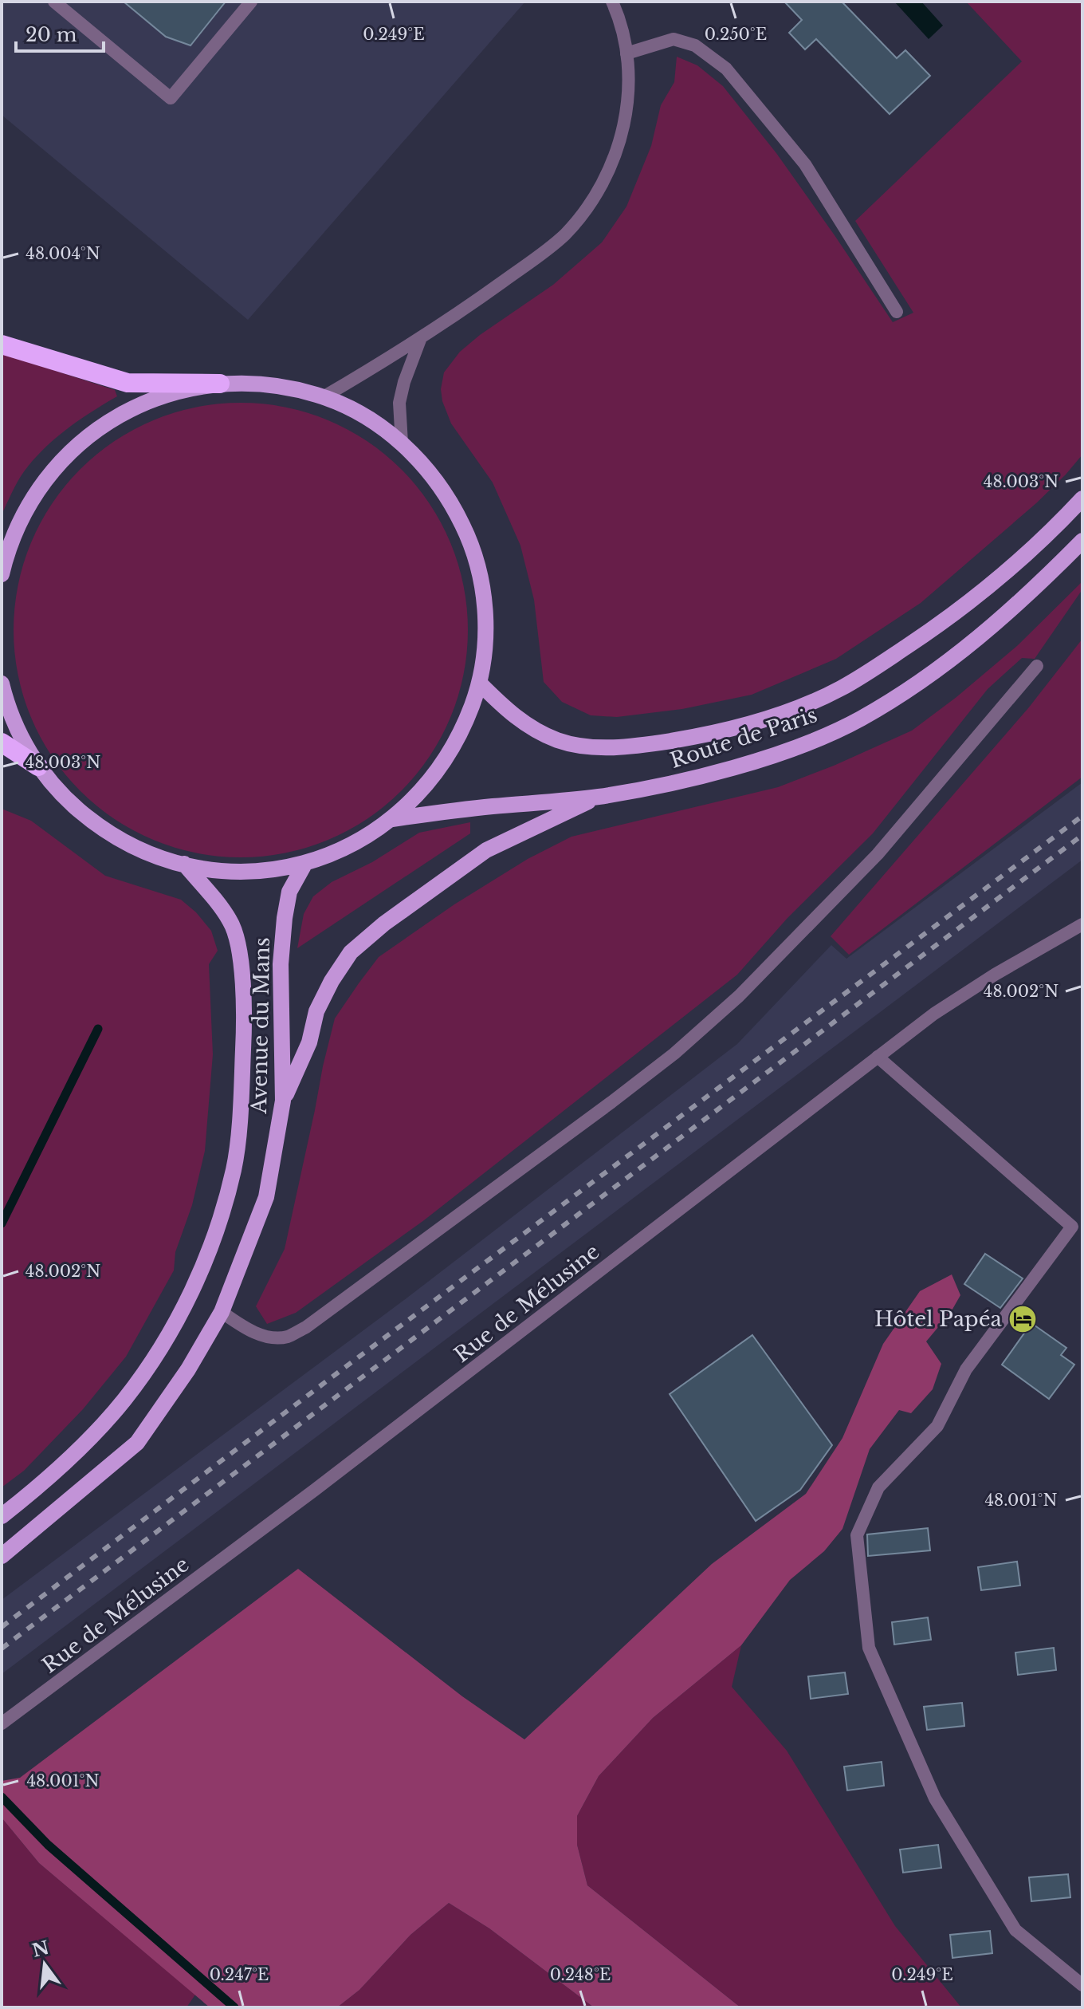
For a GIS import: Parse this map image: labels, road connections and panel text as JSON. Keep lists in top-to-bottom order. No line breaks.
{"streets":{"main road":["Route de Paris","Avenue du Mans"],"street":["Rue de Mélusine"]},"places":{"hotel":["Hôtel Papéa"]},"scale_bar":"20 m","north":"top","coordinates":["0.249°E","0.250°E","48.004°N","48.003°N","48.002°N","48.001°N","0.247°E","0.248°E"]}
